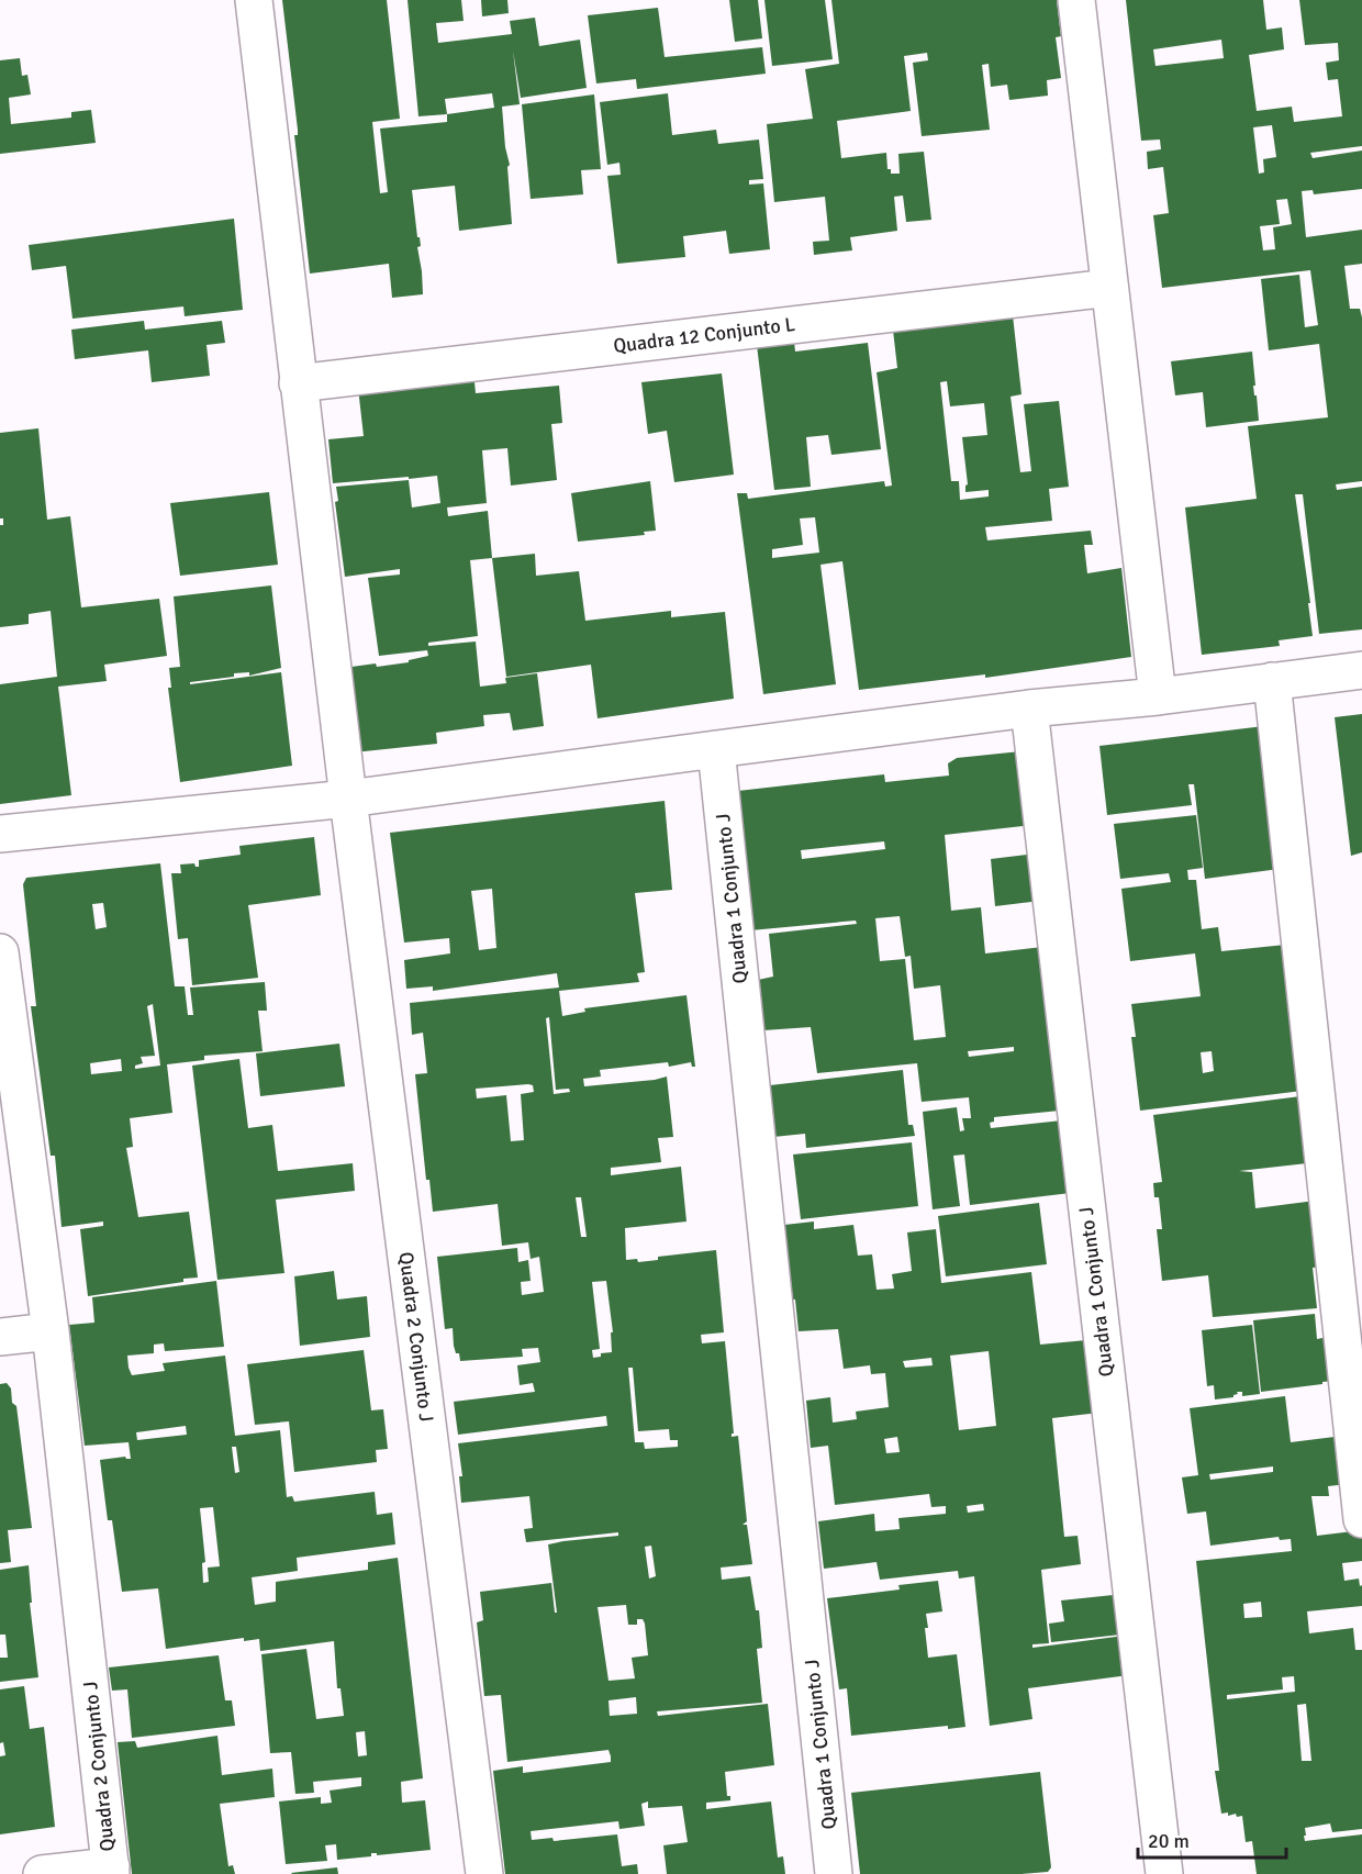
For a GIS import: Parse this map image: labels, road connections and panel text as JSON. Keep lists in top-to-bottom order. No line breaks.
{"streets":{"street":["Quadra 12 Conjunto L","Quadra 1 Conjunto J","Quadra 2 Conjunto J"]},"crossings":[["Quadra 12 Conjunto L","Quadra 2 Conjunto J"]],"scale_bar":"20 m"}
